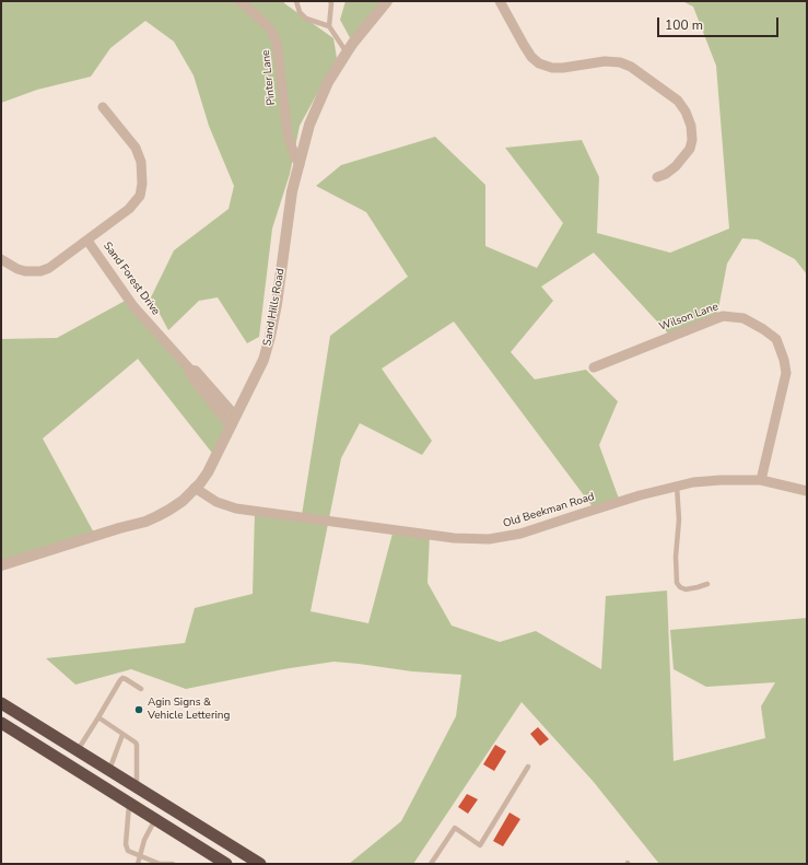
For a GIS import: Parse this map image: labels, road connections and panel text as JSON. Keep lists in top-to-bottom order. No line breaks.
{"streets":{"street":["Pinter Lane","Sand Forest Drive","Sand Hills Road","Wilson Lane","Old Beekman Road"]},"crossings":[["Pinter Lane","Sand Hills Road"],["Sand Forest Drive","Sand Hills Road"],["Sand Hills Road","Old Beekman Road"],["Wilson Lane","Old Beekman Road"]],"places":["Agin Signs & Vehicle Lettering"],"scale_bar":"100 m"}
